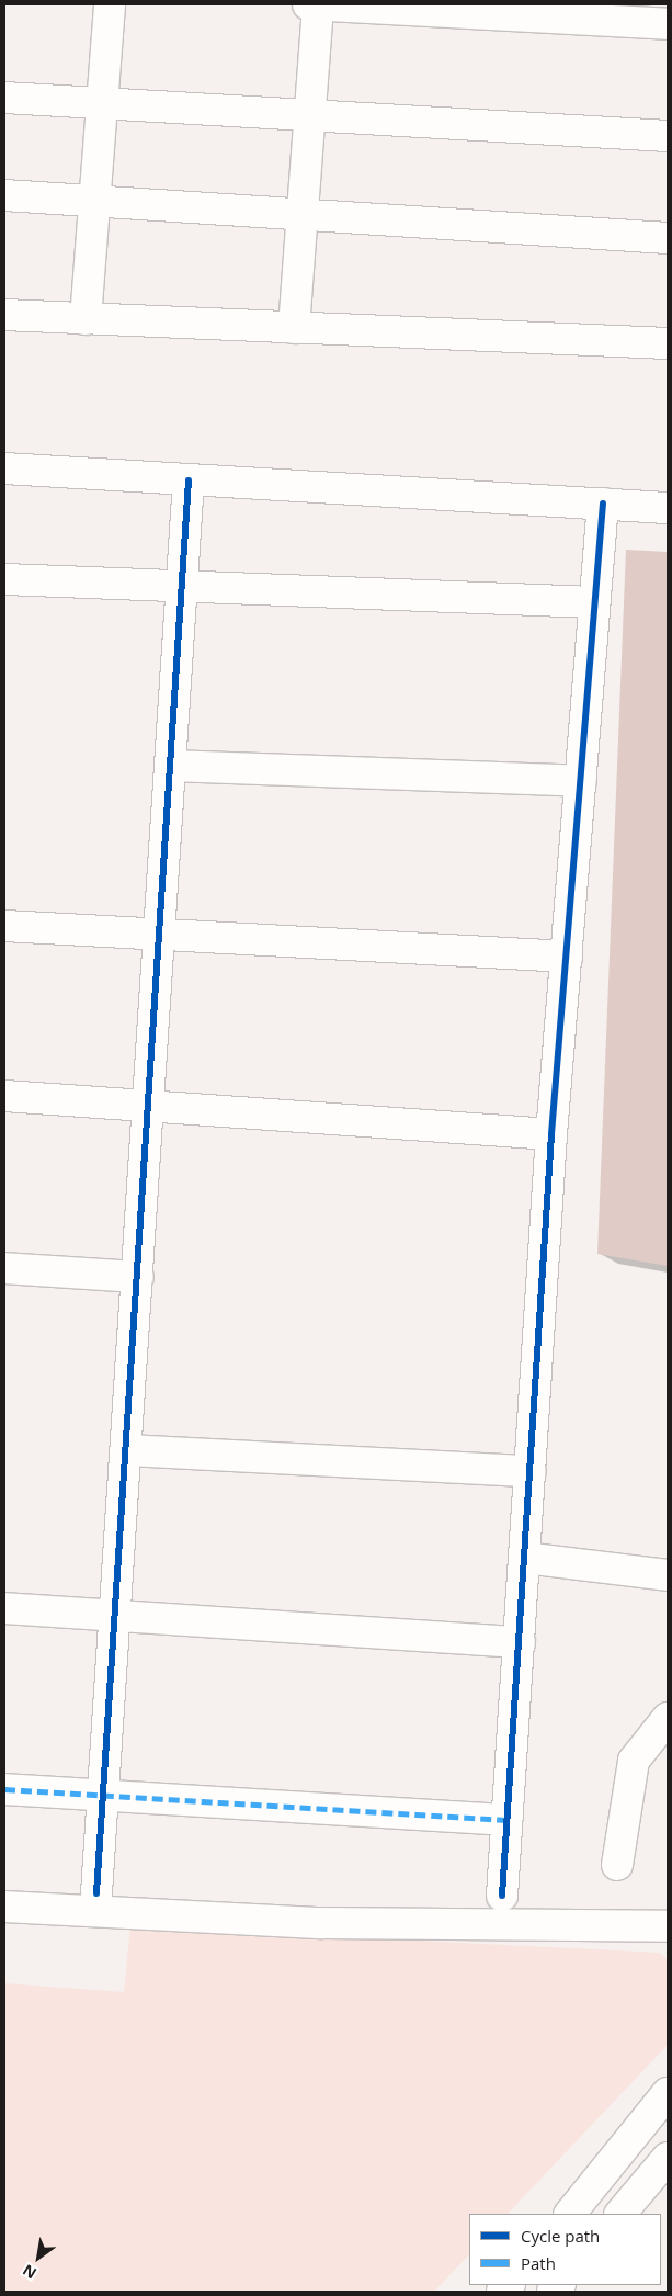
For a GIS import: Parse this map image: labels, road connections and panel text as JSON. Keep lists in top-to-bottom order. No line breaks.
{"legend":["Cycle path","Path"],"north":"bottom left"}
